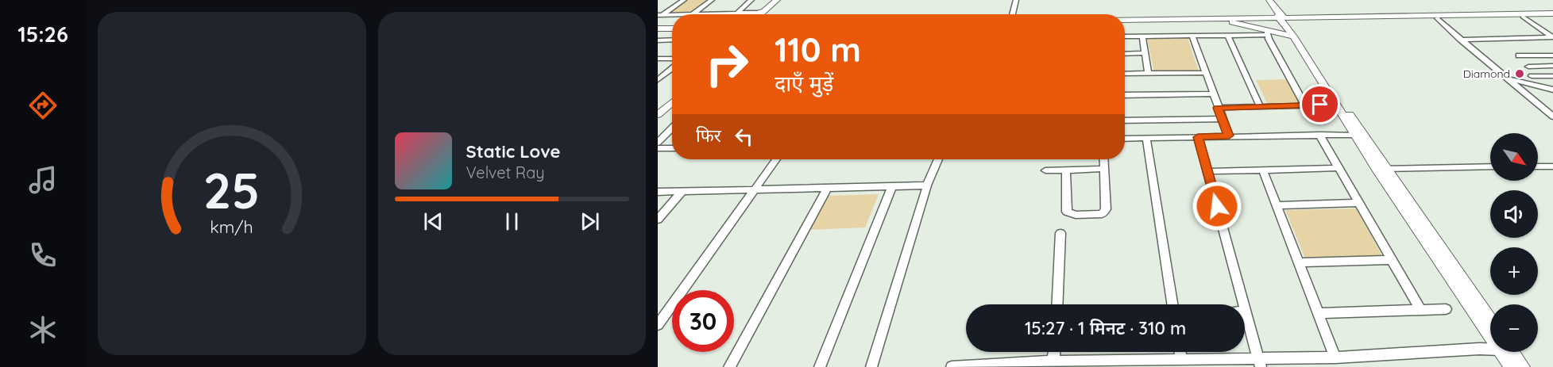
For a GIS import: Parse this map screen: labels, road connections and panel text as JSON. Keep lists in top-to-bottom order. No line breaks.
{"places":["Diamond"],"north":"bottom right","page":{"tabs":"15:26","turn":["110 m","दाएँ मुड़ें"],"then":"फिर","song":["Static Love","Velvet Ray"],"map_buttons":["+","−"],"limit":"30","trip":"15:27 · 1 मिनट · 310 m","gauge":["25","km/h"]}}
